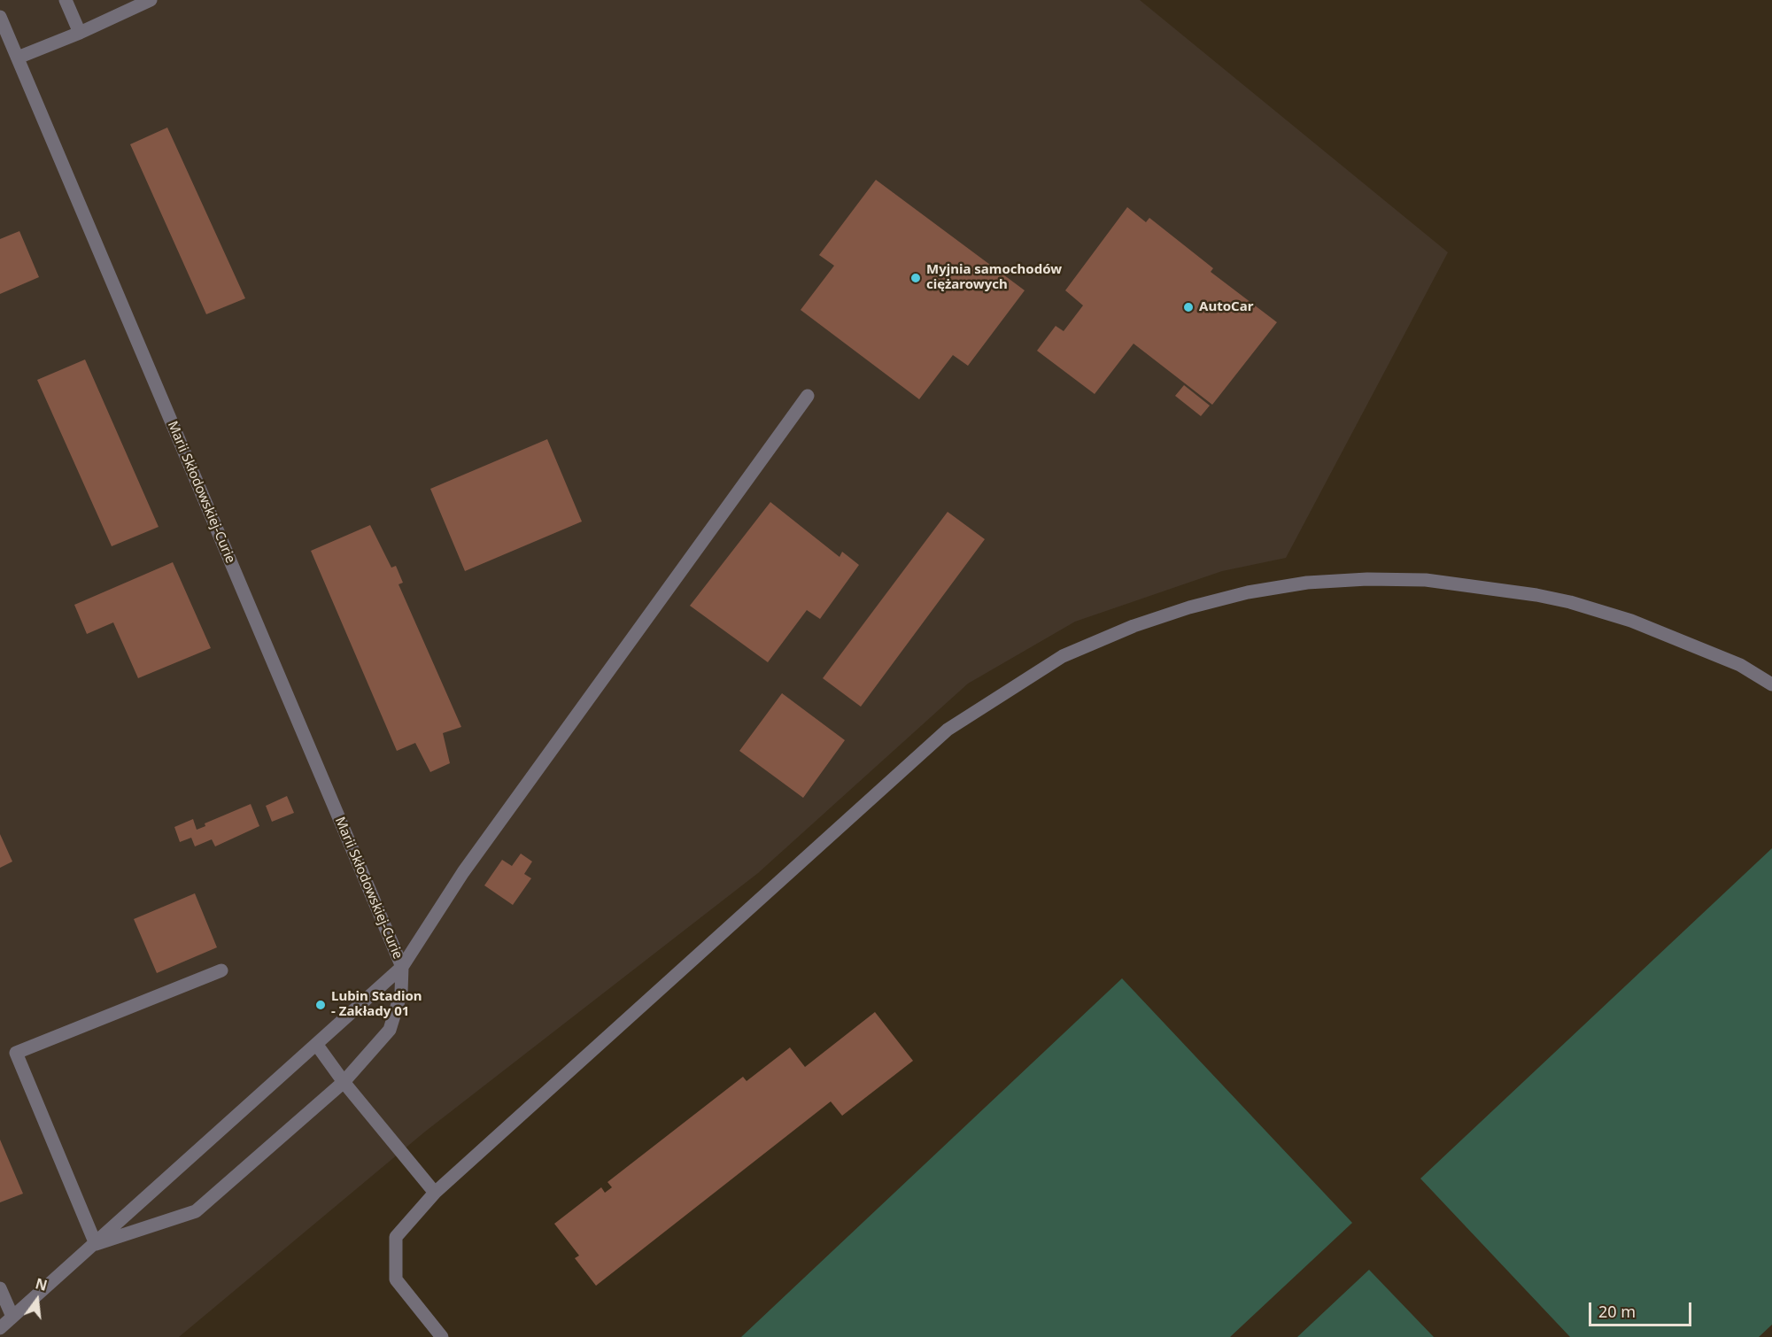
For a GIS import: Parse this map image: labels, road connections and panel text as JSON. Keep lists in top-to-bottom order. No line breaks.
{"streets":{"street":["Marii Skłodowskiej-Curie"]},"places":["Myjnia samochodów ciężarowych","AutoCar","Lubin Stadion - Zakłady 01"],"scale_bar":"20 m","north":"top"}
